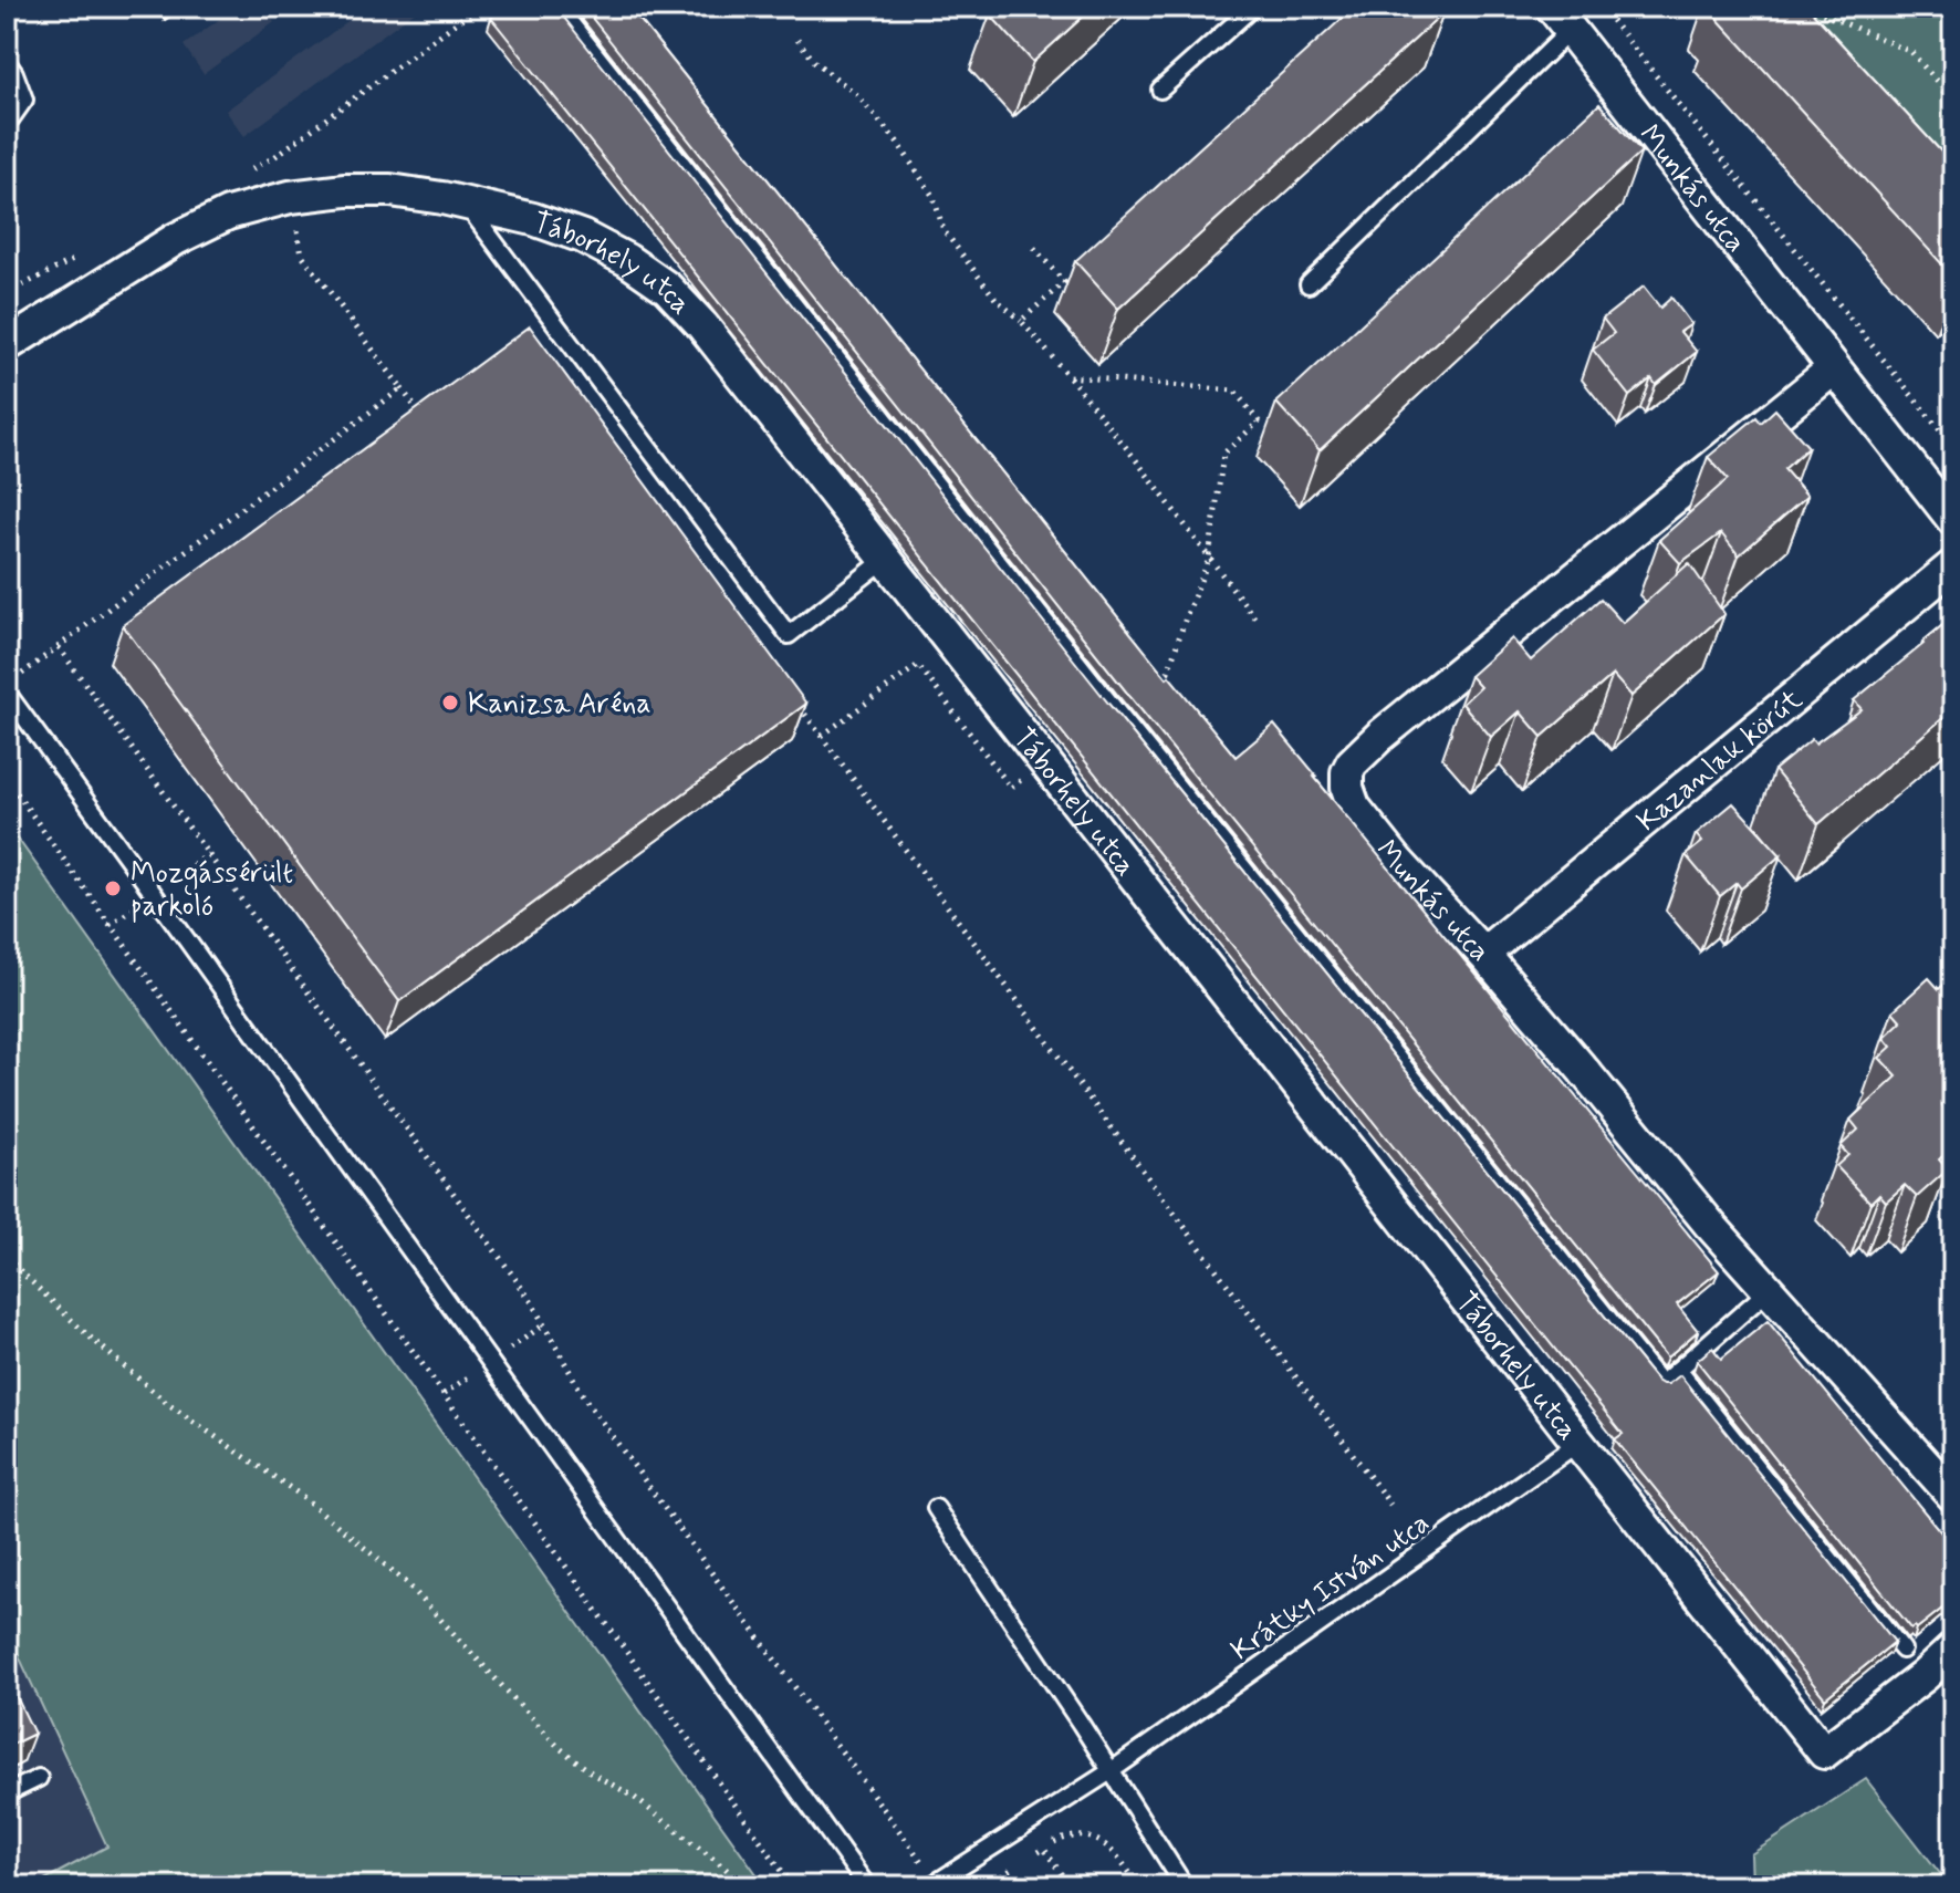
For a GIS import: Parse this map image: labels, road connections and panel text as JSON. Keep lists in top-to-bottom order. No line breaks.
{"streets":{"street":["Munkás utca","Táborhely utca","Kazanlak körút"],"lane":["Krátky István utca"]},"crossings":[["Munkás utca","Kazanlak körút"],["Táborhely utca","Krátky István utca"]],"places":["Kanizsa Aréna","Mozgássérült parkoló"]}
